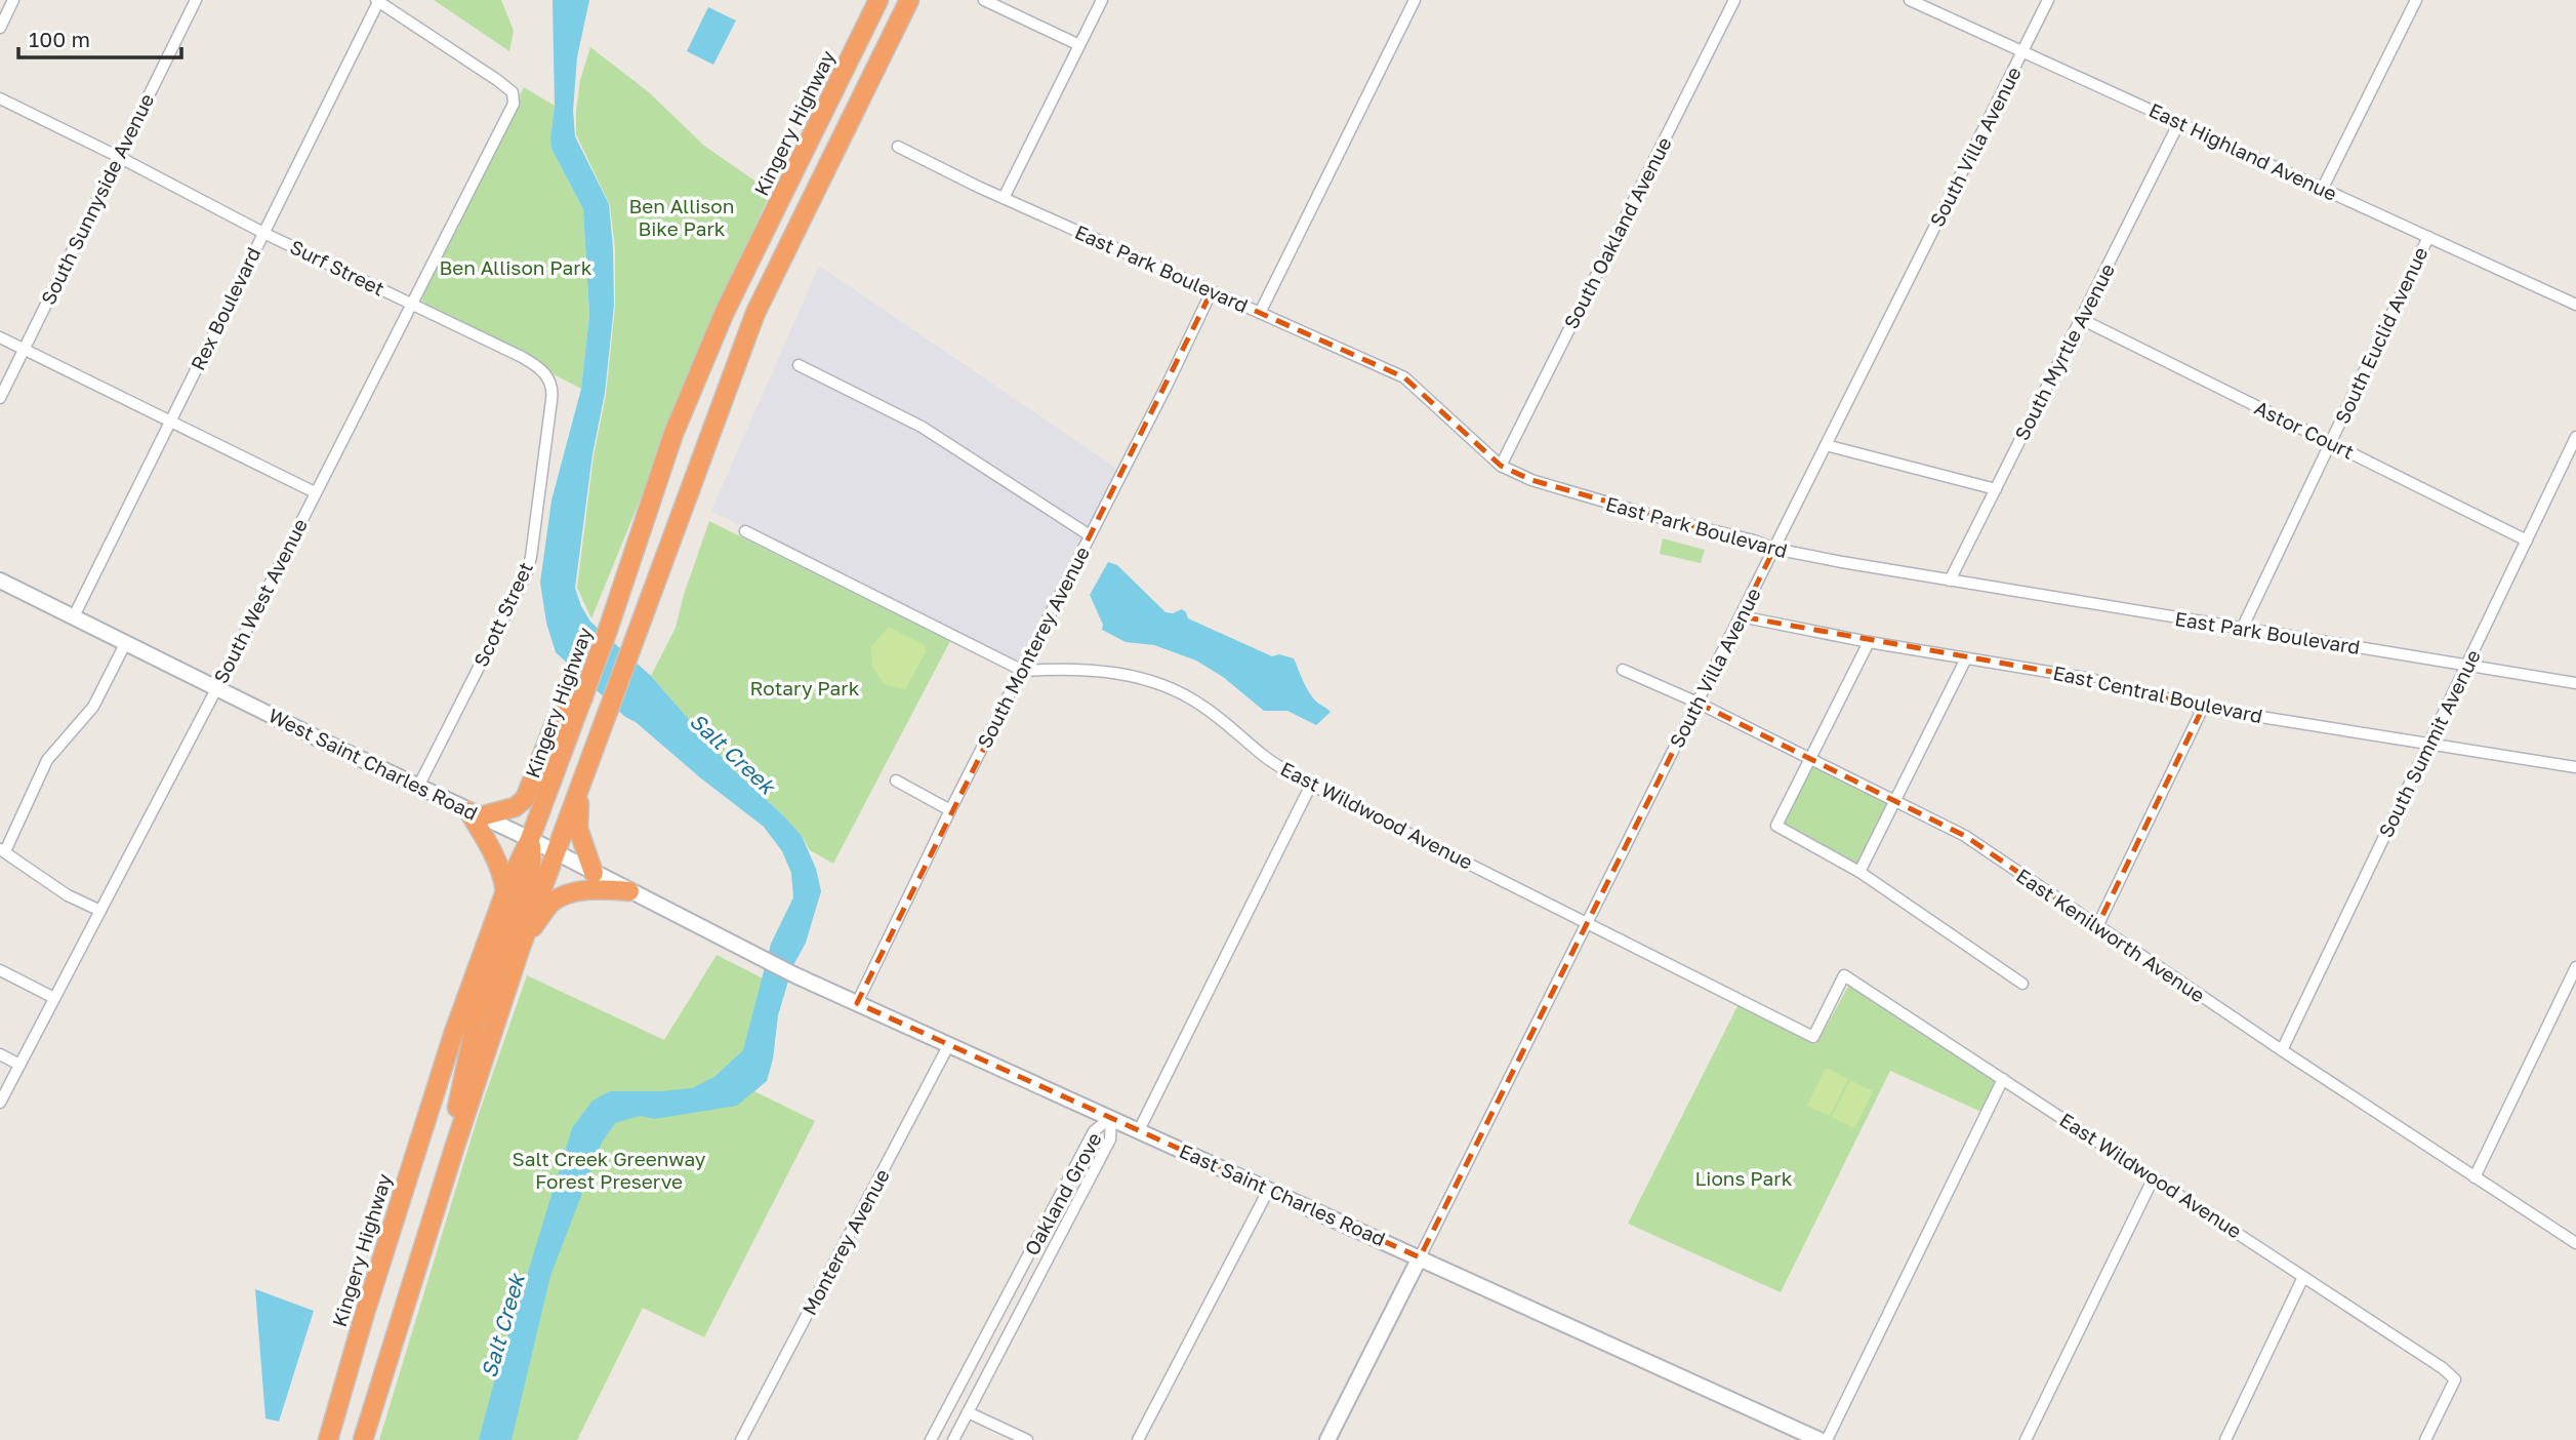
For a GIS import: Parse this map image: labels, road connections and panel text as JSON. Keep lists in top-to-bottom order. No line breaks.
{"streets":{"highway":["Kingery Highway"],"main road":["West Saint Charles Road","East Saint Charles Road"],"street":["South Villa Avenue","East Highland Avenue","South Sunnyside Avenue","South Oakland Avenue","Surf Street","East Park Boulevard","Rex Boulevard","South Euclid Avenue","South Myrtle Avenue","Astor Court","South West Avenue","Scott Street","South Monterey Avenue","East Central Boulevard","South Summit Avenue","East Wildwood Avenue","East Kenilworth Avenue","Oakland Grove","Monterey Avenue"]},"crossings":[["Kingery Highway","West Saint Charles Road"],["South Villa Avenue","East Highland Avenue"],["South Villa Avenue","East Park Boulevard"],["South Villa Avenue","East Central Boulevard"],["South Villa Avenue","East Wildwood Avenue"],["South Villa Avenue","East Kenilworth Avenue"],["South Villa Avenue","East Saint Charles Road"],["East Highland Avenue","South Euclid Avenue"],["East Highland Avenue","South Myrtle Avenue"],["South Sunnyside Avenue","Surf Street"],["South Oakland Avenue","East Park Boulevard"],["Surf Street","Rex Boulevard"],["Surf Street","South West Avenue"],["Surf Street","Scott Street"],["East Park Boulevard","South Euclid Avenue"],["East Park Boulevard","South Myrtle Avenue"],["East Park Boulevard","South Monterey Avenue"],["East Park Boulevard","South Summit Avenue"],["Rex Boulevard","South West Avenue"],["Rex Boulevard","West Saint Charles Road"],["South Euclid Avenue","Astor Court"],["South Myrtle Avenue","Astor Court"],["Astor Court","South Summit Avenue"],["South West Avenue","West Saint Charles Road"],["Scott Street","West Saint Charles Road"],["South Monterey Avenue","East Wildwood Avenue"],["South Monterey Avenue","East Saint Charles Road"],["East Central Boulevard","South Summit Avenue"],["South Summit Avenue","East Kenilworth Avenue"],["West Saint Charles Road","East Saint Charles Road"],["Oakland Grove","East Saint Charles Road"],["East Saint Charles Road","Monterey Avenue"]],"water":["Salt Creek"],"parks":["Ben Allison Bike Park","Ben Allison Park","Rotary Park","Salt Creek Greenway Forest Preserve","Lions Park"],"scale_bar":"100 m"}
